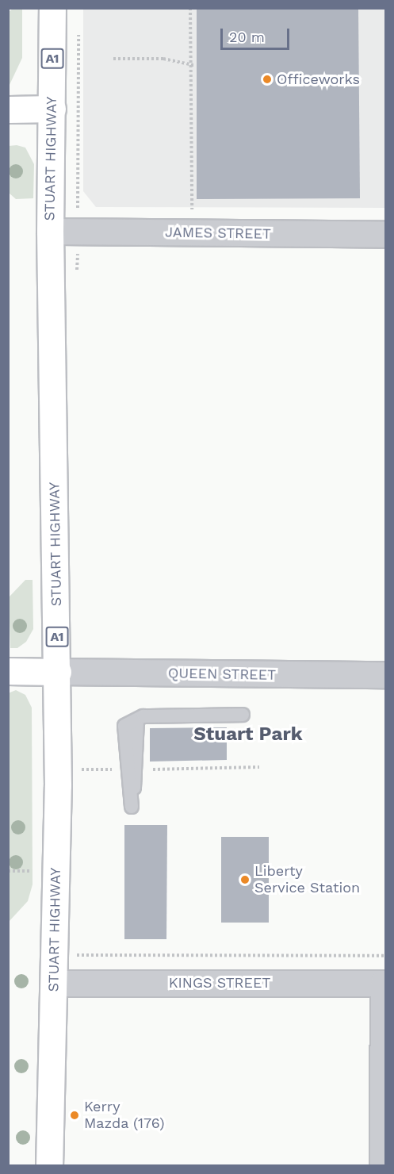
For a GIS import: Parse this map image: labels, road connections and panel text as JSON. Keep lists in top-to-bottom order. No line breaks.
{"streets":{"highway":["A1","STUART HIGHWAY"],"street":["JAMES STREET","QUEEN STREET","KINGS STREET"]},"crossings":[["STUART HIGHWAY","JAMES STREET"],["STUART HIGHWAY","QUEEN STREET"],["STUART HIGHWAY","KINGS STREET"]],"districts":["Stuart Park"],"places":["Officeworks","Liberty Service Station","Kerry Mazda (176)"],"scale_bar":"20 m"}
